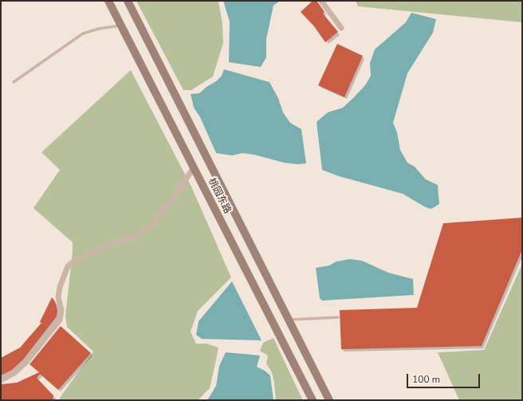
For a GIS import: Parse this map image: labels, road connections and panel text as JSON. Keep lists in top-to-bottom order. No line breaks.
{"streets":{"main road":["桃园东路"]},"scale_bar":"100 m"}
